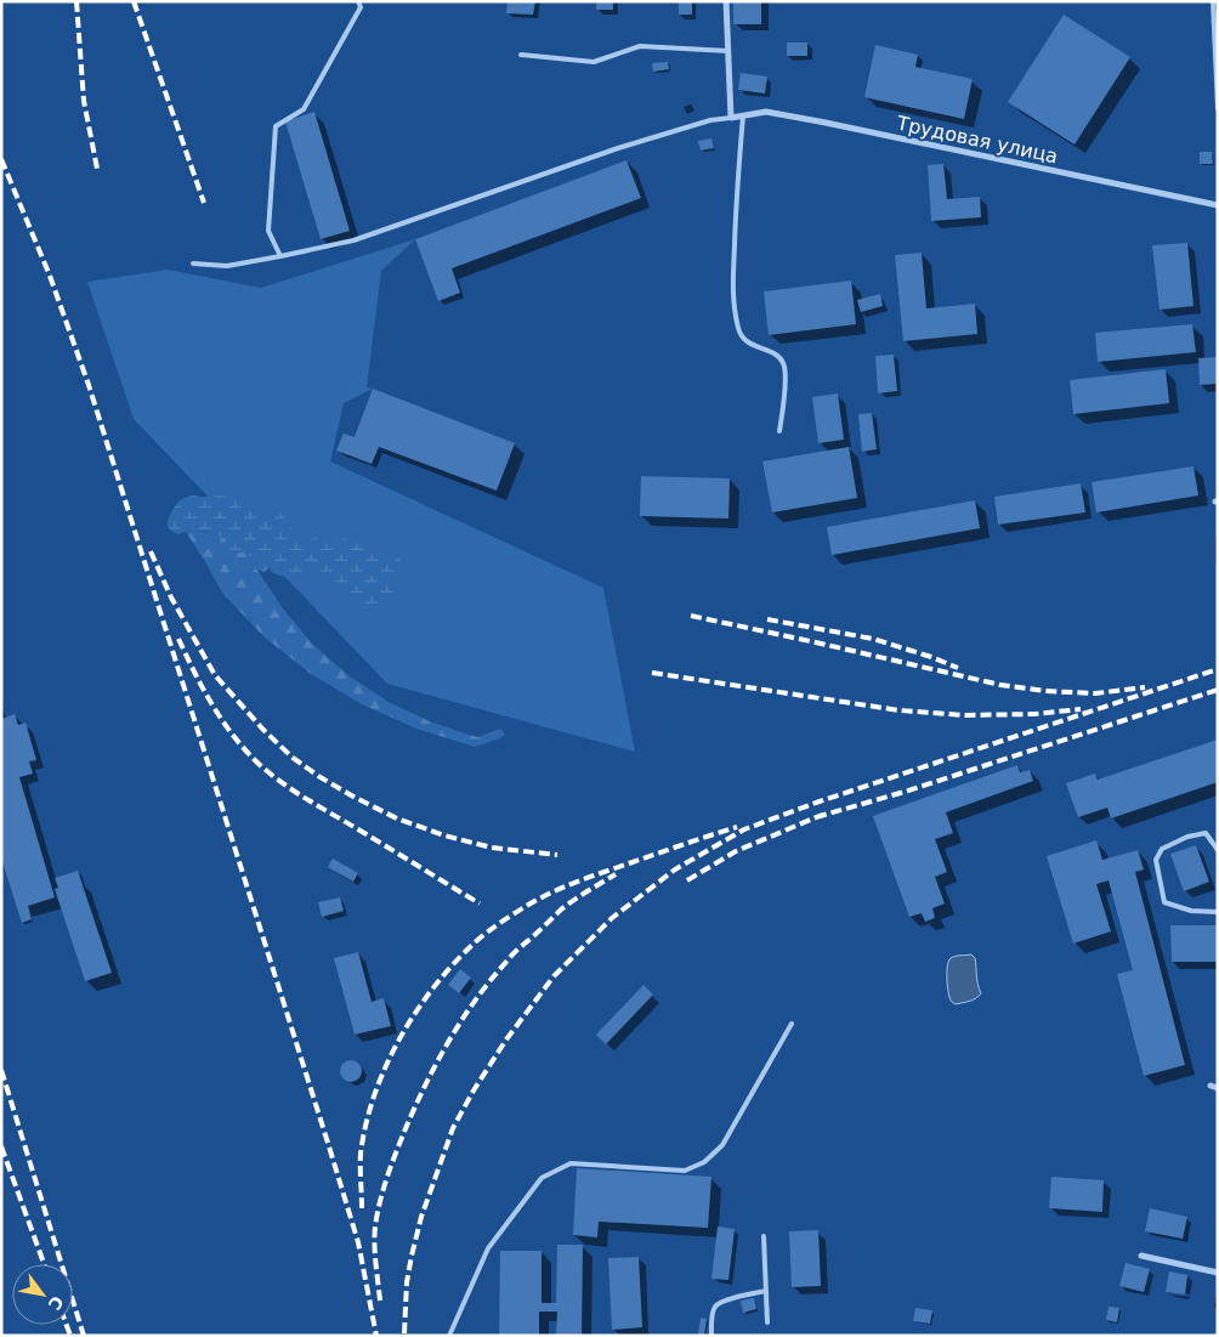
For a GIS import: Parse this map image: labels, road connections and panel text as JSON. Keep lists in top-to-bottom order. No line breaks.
{"streets":{"street":["Трудовая улица"]},"north":"bottom right"}
